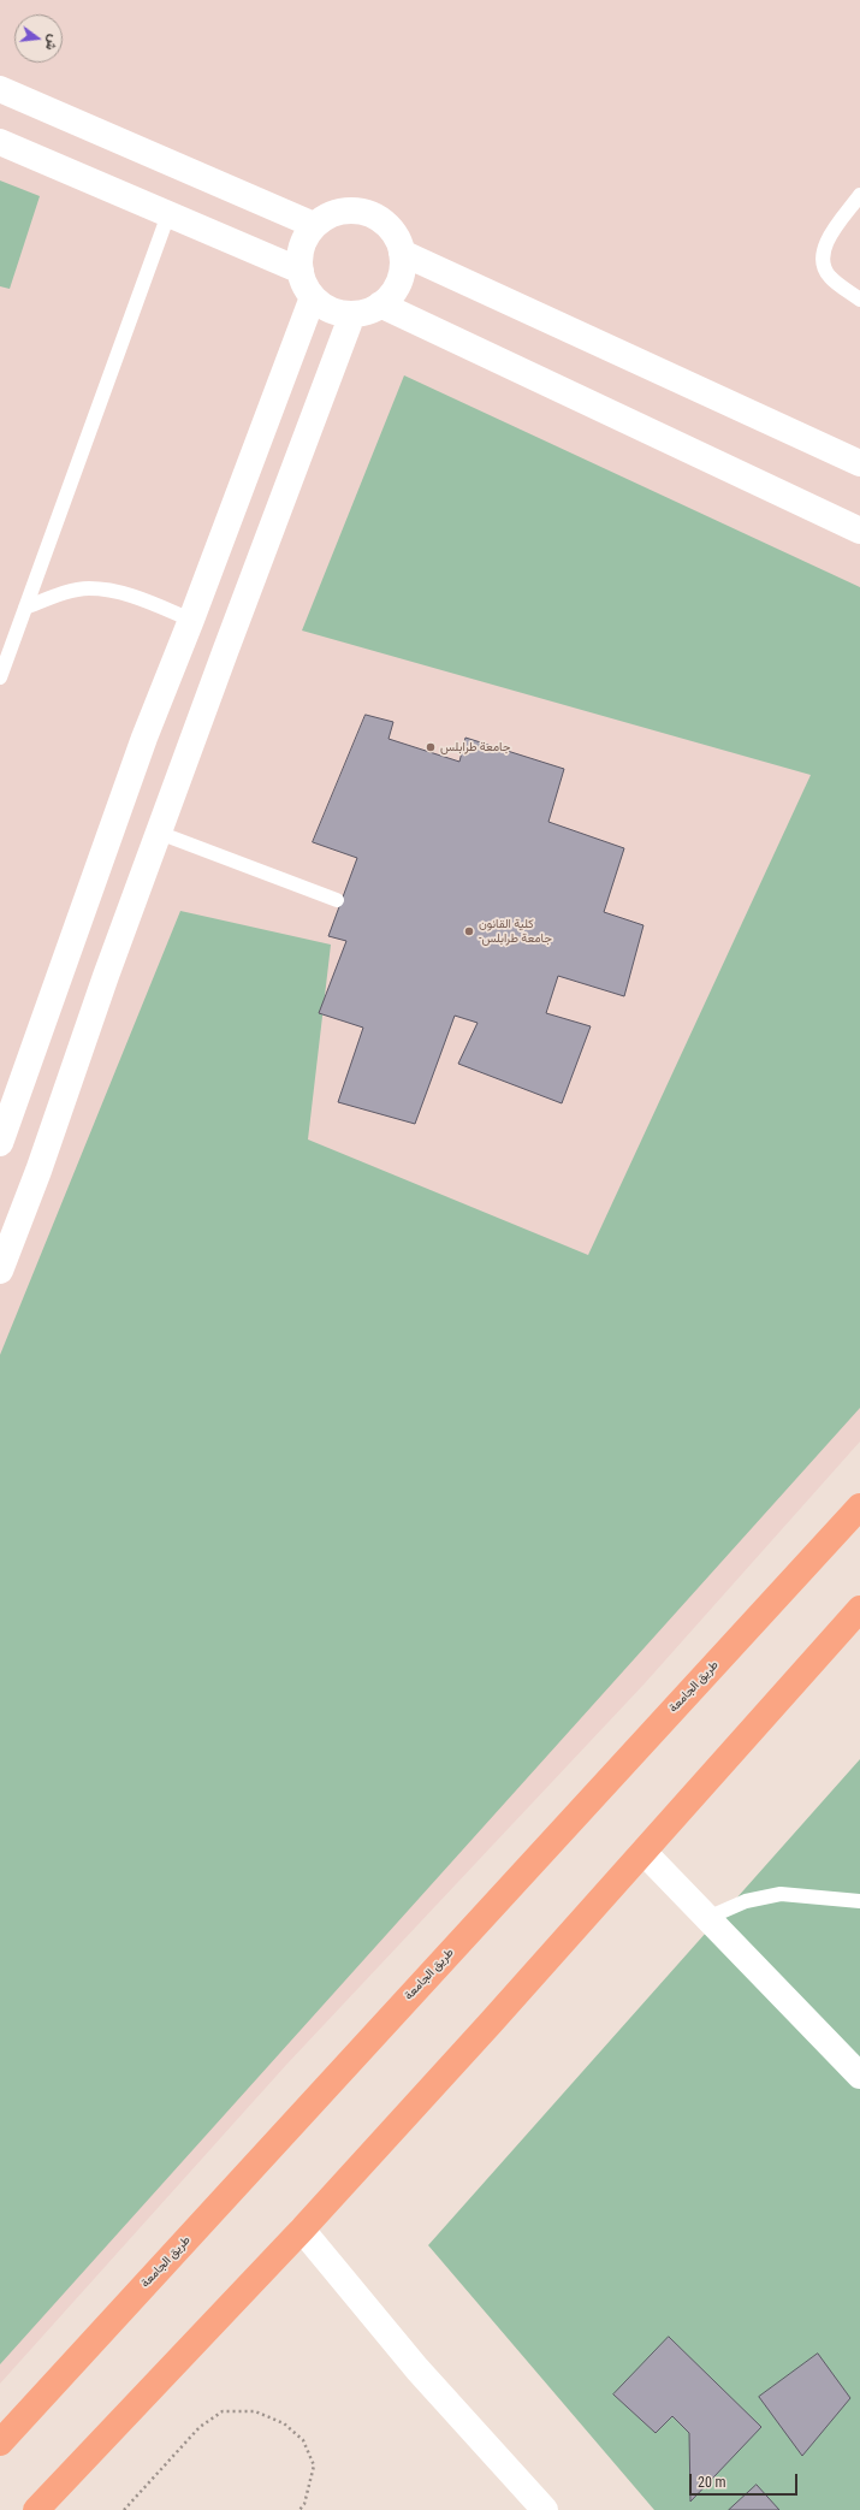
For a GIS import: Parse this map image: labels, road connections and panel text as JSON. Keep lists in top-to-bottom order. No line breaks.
{"streets":{"highway":["طريق الجامعة"]},"places":["جامعة طرابلس","كلية القانون -جامعة طرابلس"],"scale_bar":"20 m","north":"right"}
